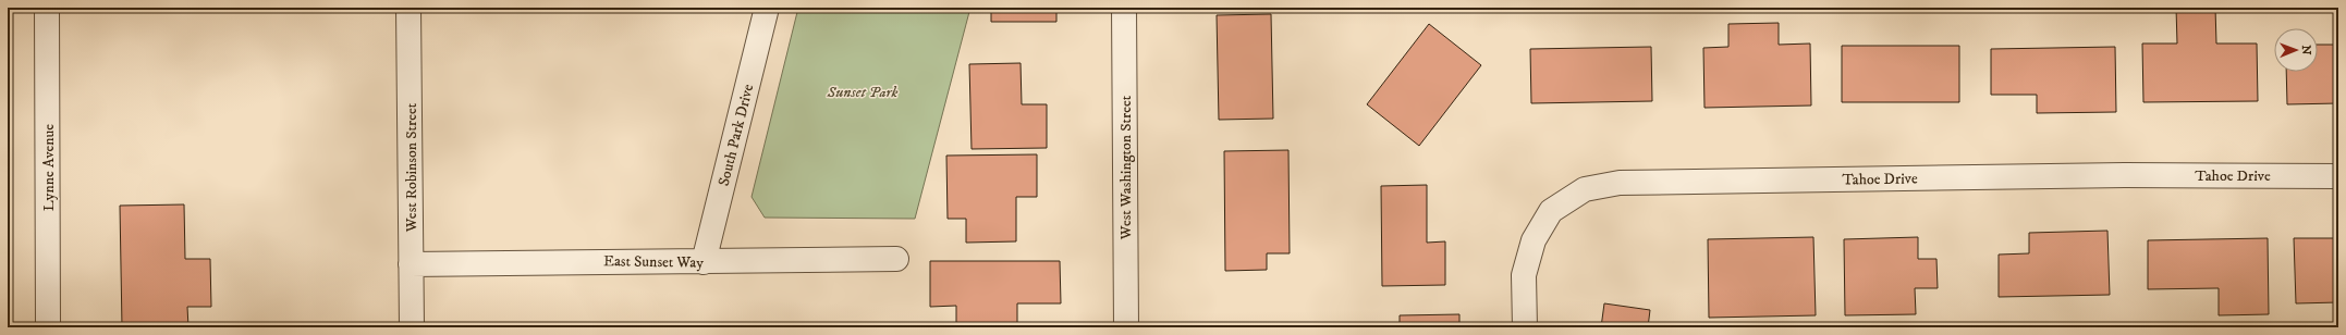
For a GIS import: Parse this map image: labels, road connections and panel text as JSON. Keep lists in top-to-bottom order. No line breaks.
{"streets":{"street":["South Park Drive","Lynne Avenue","West Robinson Street","West Washington Street","Tahoe Drive","East Sunset Way"]},"crossings":[["South Park Drive","East Sunset Way"],["West Robinson Street","East Sunset Way"]],"parks":["Sunset Park"],"north":"right"}
